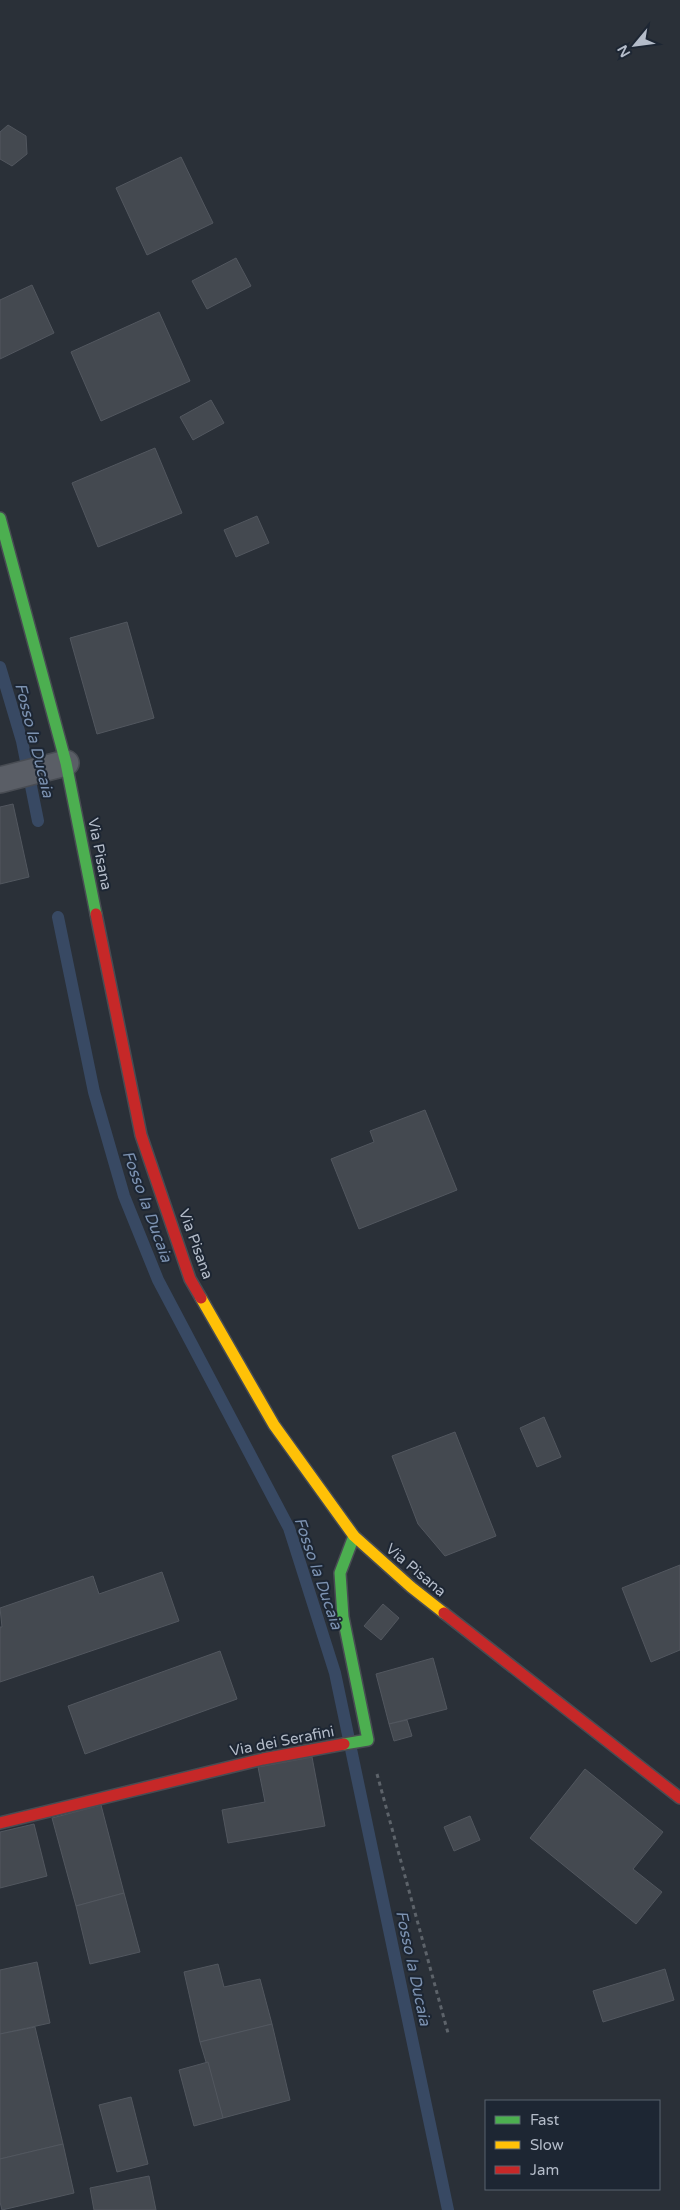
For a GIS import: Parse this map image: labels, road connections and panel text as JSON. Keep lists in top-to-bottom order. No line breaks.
{"streets":{"main road":["Via Pisana","Via dei Serafini"]},"water":["Fosso la Ducaia"],"legend":["Fast","Slow","Jam"],"north":"bottom left"}
